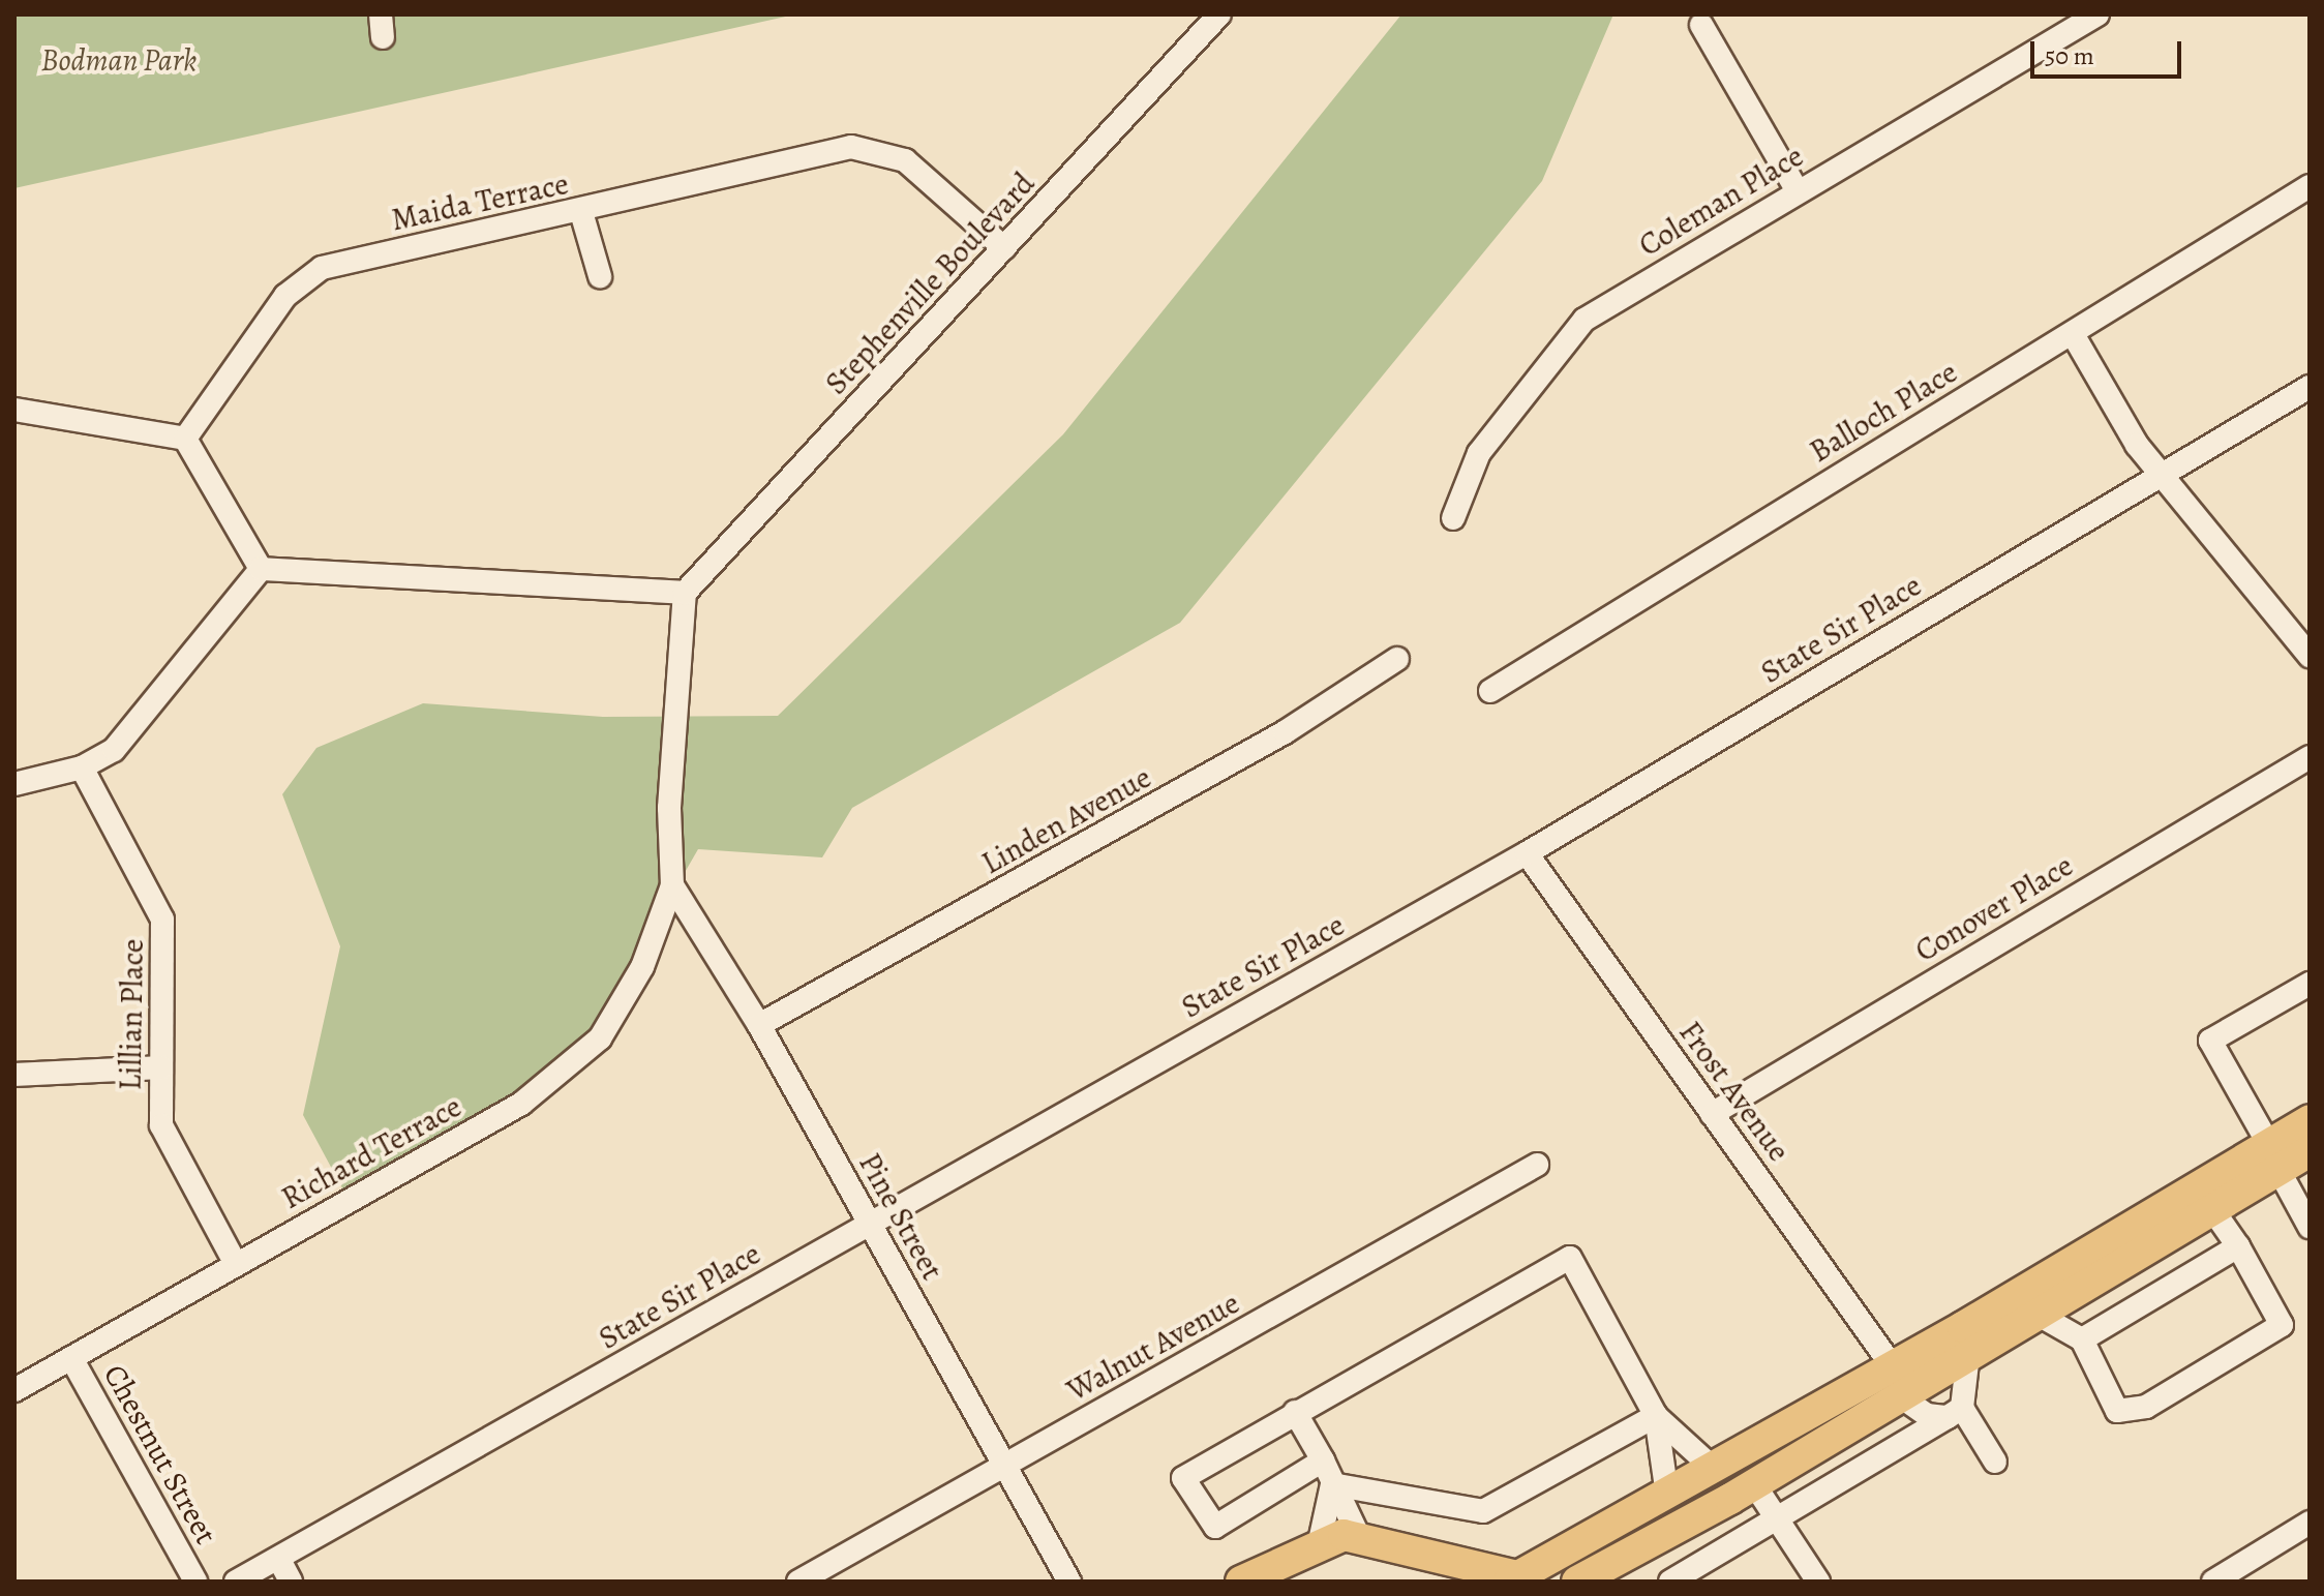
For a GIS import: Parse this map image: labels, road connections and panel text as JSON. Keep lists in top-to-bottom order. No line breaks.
{"streets":{"street":["Coleman Place","Maida Terrace","Stephenville Boulevard","Balloch Place","State Sir Place","Linden Avenue","Conover Place","Lillian Place","Frost Avenue","Richard Terrace","Pine Street","Walnut Avenue","Chestnut Street"]},"crossings":[["Maida Terrace","Stephenville Boulevard"],["State Sir Place","Frost Avenue"],["State Sir Place","Pine Street"],["Linden Avenue","Pine Street"],["Conover Place","Frost Avenue"],["Lillian Place","Richard Terrace"],["Richard Terrace","Pine Street"],["Richard Terrace","Chestnut Street"],["Pine Street","Walnut Avenue"]],"parks":["Bodman Park"],"scale_bar":"50 m"}
